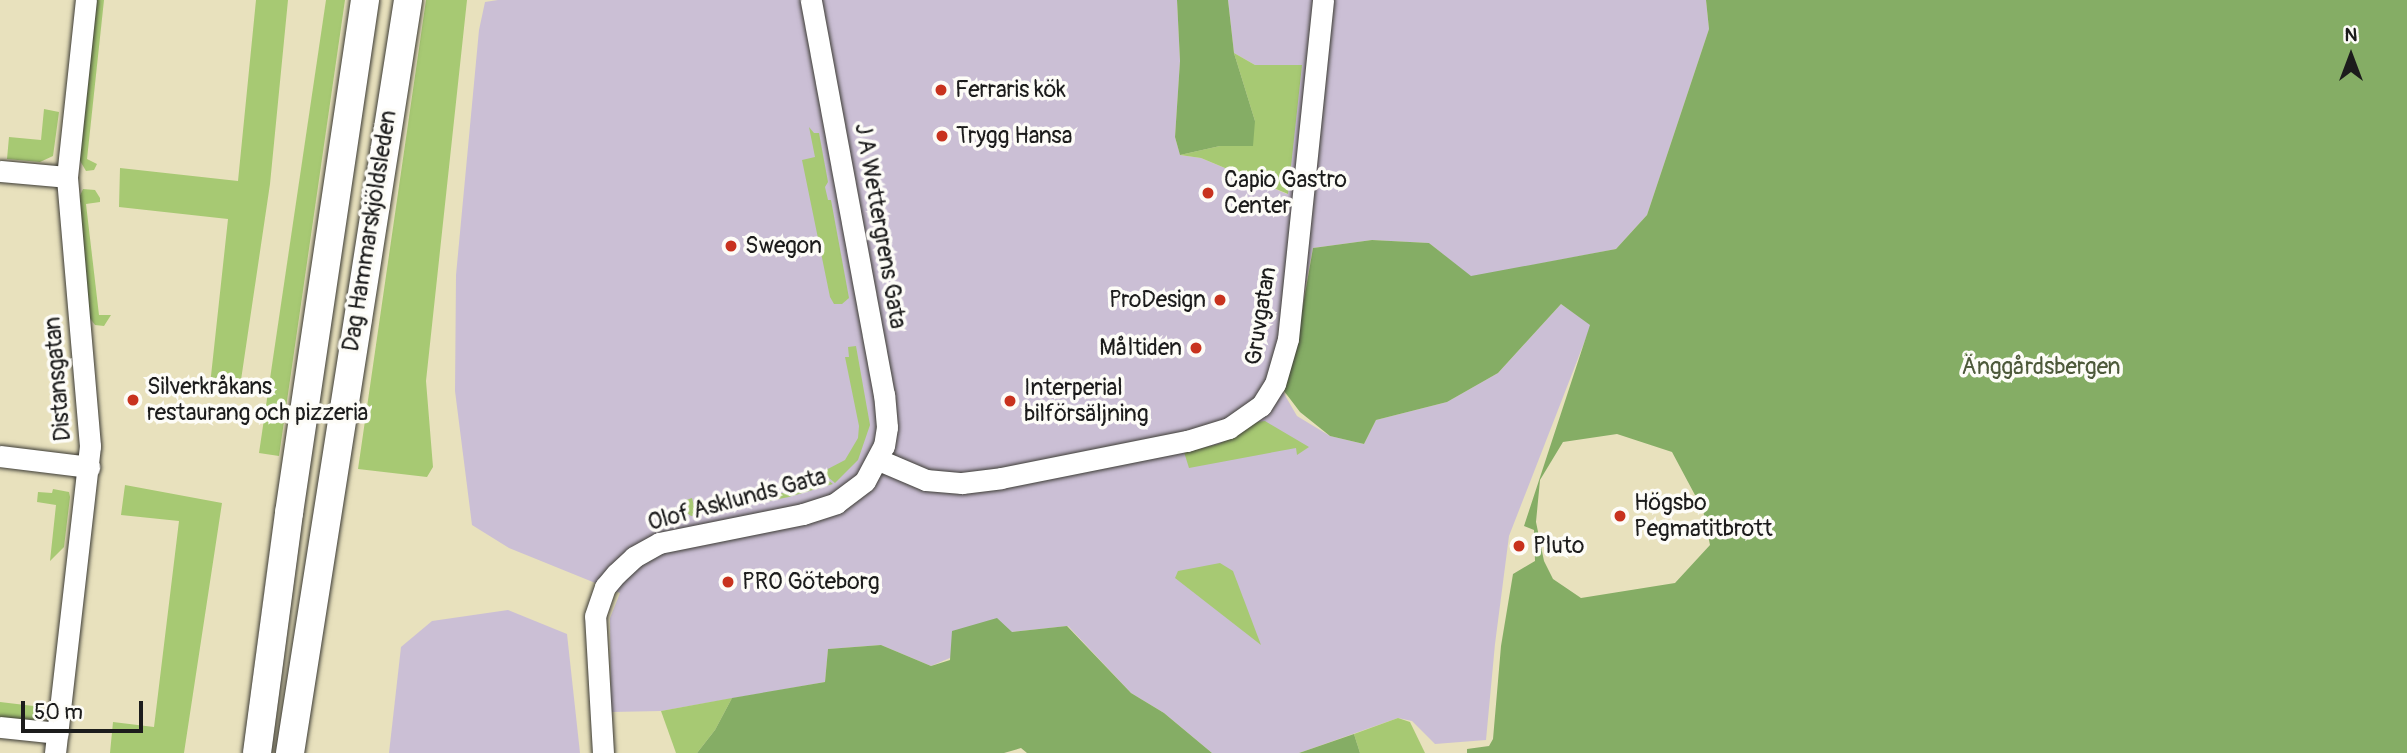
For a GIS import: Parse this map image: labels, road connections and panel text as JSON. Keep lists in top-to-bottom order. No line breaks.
{"streets":{"main road":["Dag Hammarskjöldsleden"],"street":["J A Wettergrens Gata","Gruvgatan","Distansgatan","Olof Asklunds Gata"]},"crossings":[["J A Wettergrens Gata","Gruvgatan"],["J A Wettergrens Gata","Olof Asklunds Gata"],["Gruvgatan","Olof Asklunds Gata"]],"parks":["Änggårdsbergen"],"places":["Ferraris kök","Trygg Hansa","Capio Gastro Center","Swegon","ProDesign","Måltiden","Silverkråkans restaurang och pizzeria","Interperial bilförsäljning","Högsbo Pegmatitbrott","Pluto","PRO Göteborg"],"scale_bar":"50 m","north":"top"}
